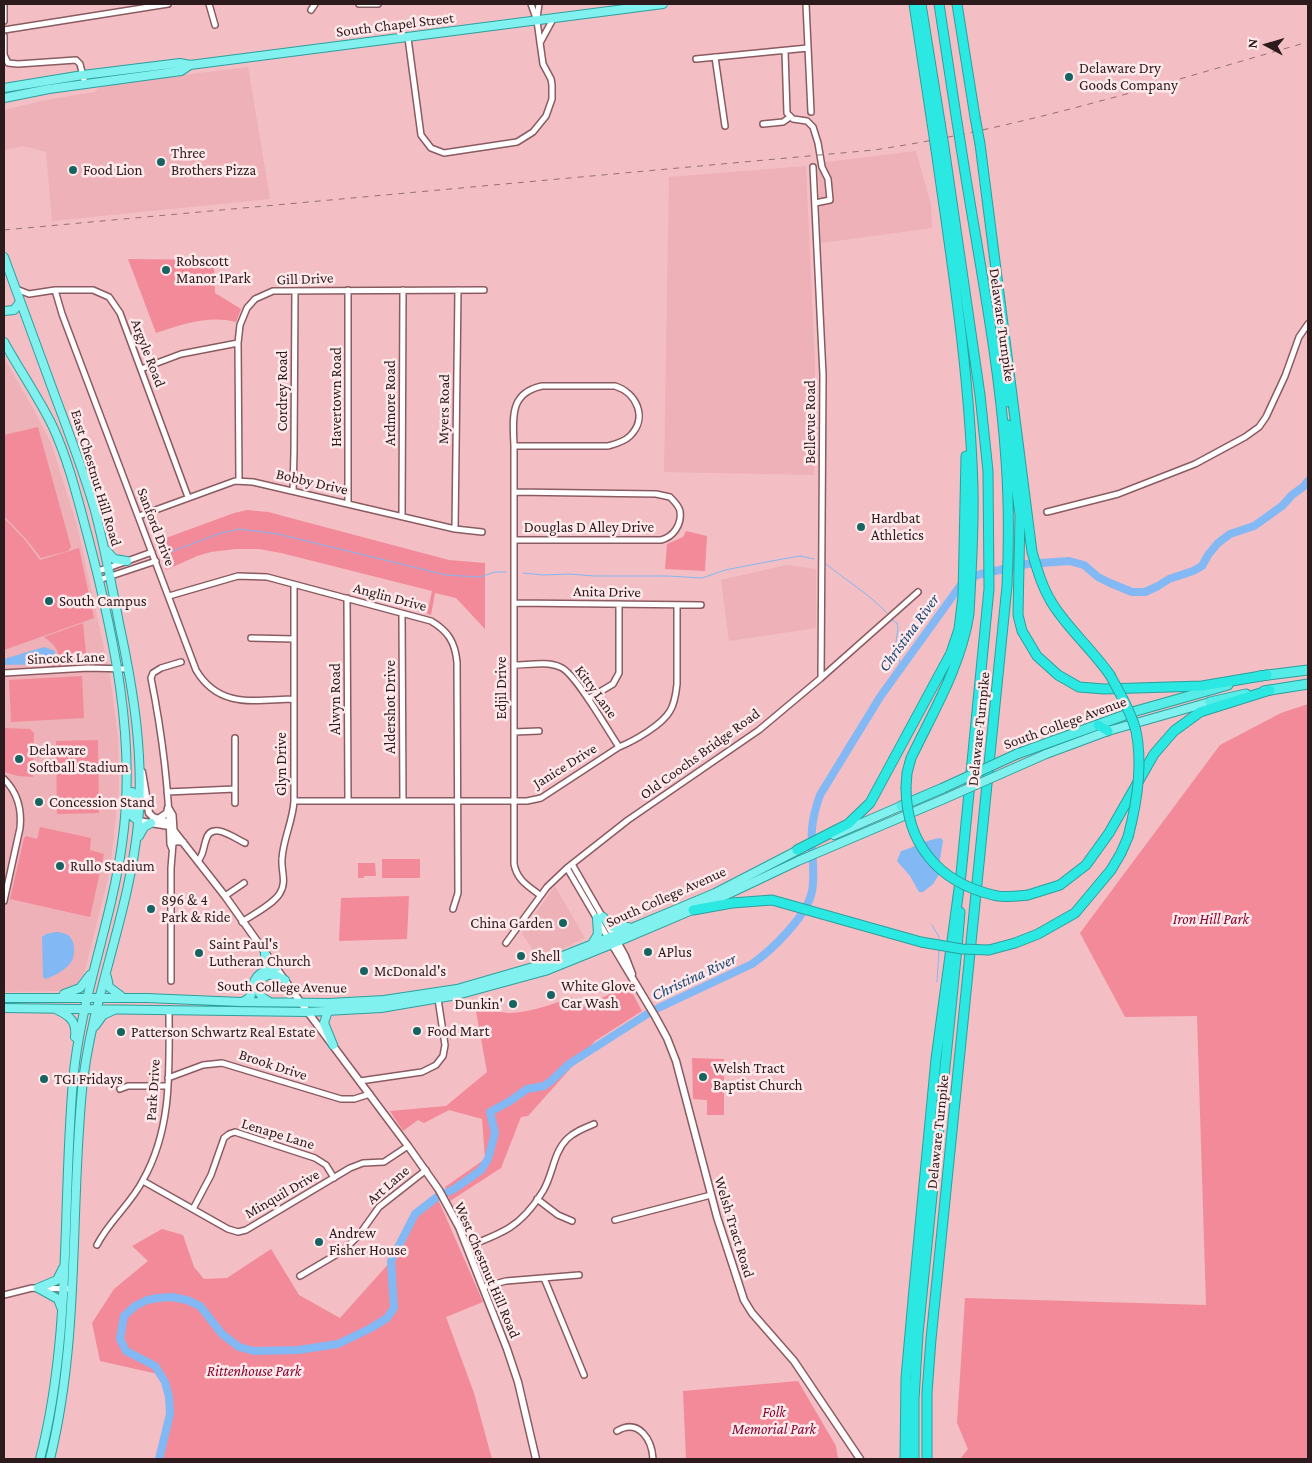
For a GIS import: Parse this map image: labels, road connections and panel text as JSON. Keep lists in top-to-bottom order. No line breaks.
{"streets":{"highway":["Delaware Turnpike","South College Avenue"],"main road":["South Chapel Street","East Chestnut Hill Road"],"street":["Gill Drive","Argyle Road","Cordrey Road","Havertown Road","Ardmore Road","Myers Road","Bellevue Road","Bobby Drive","Sanford Drive","Douglas D Alley Drive","Anita Drive","Anglin Drive","Sincock Lane","Edjil Drive","Kitty Lane","Alwyn Road","Aldershot Drive","Old Coochs Bridge Road","Glyn Drive","Janice Drive","Brook Drive","Park Drive","Lenape Lane","Art Lane","Minquil Drive","Welsh Tract Road","West Chestnut Hill Road"]},"crossings":[["Gill Drive","Cordrey Road"],["Gill Drive","Havertown Road"],["Gill Drive","Ardmore Road"],["Gill Drive","Myers Road"],["Gill Drive","Bobby Drive"],["Argyle Road","East Chestnut Hill Road"],["Argyle Road","Bobby Drive"],["Argyle Road","Sanford Drive"],["Cordrey Road","Bobby Drive"],["Havertown Road","Bobby Drive"],["Ardmore Road","Bobby Drive"],["Myers Road","Bobby Drive"],["Bellevue Road","Old Coochs Bridge Road"],["East Chestnut Hill Road","Sincock Lane"],["East Chestnut Hill Road","South College Avenue"],["Bobby Drive","Sanford Drive"],["Sanford Drive","Anglin Drive"],["Sanford Drive","Glyn Drive"],["Douglas D Alley Drive","Edjil Drive"],["Anita Drive","Edjil Drive"],["Anita Drive","Janice Drive"],["Anglin Drive","Alwyn Road"],["Anglin Drive","Aldershot Drive"],["Anglin Drive","Glyn Drive"],["Anglin Drive","Janice Drive"],["Edjil Drive","Kitty Lane"],["Edjil Drive","Old Coochs Bridge Road"],["Edjil Drive","Janice Drive"],["Kitty Lane","Janice Drive"],["Alwyn Road","Janice Drive"],["Aldershot Drive","Janice Drive"],["South College Avenue","Park Drive"],["South College Avenue","Welsh Tract Road"],["South College Avenue","West Chestnut Hill Road"],["Old Coochs Bridge Road","Welsh Tract Road"],["Glyn Drive","Janice Drive"],["Glyn Drive","West Chestnut Hill Road"],["Brook Drive","Park Drive"],["Brook Drive","West Chestnut Hill Road"],["Park Drive","Minquil Drive"],["Lenape Lane","Minquil Drive"],["Art Lane","West Chestnut Hill Road"],["Minquil Drive","West Chestnut Hill Road"]],"water":["Christina River"],"parks":["Iron Hill Park","Rittenhouse Park","Folk Memorial Park"],"places":["Delaware Dry Goods Company","Three Brothers Pizza","Food Lion","Robscott Manor 1Park","Hardbat Athletics","South Campus","Delaware Softball Stadium","Concession Stand","Rullo Stadium","896 & 4 Park & Ride","China Garden","APlus","Saint Paul's Lutheran Church","Shell","McDonald's","White Glove Car Wash","Dunkin'","Food Mart","Patterson Schwartz Real Estate","Welsh Tract Baptist Church","TGI Fridays","Andrew Fisher House"],"north":"left"}
